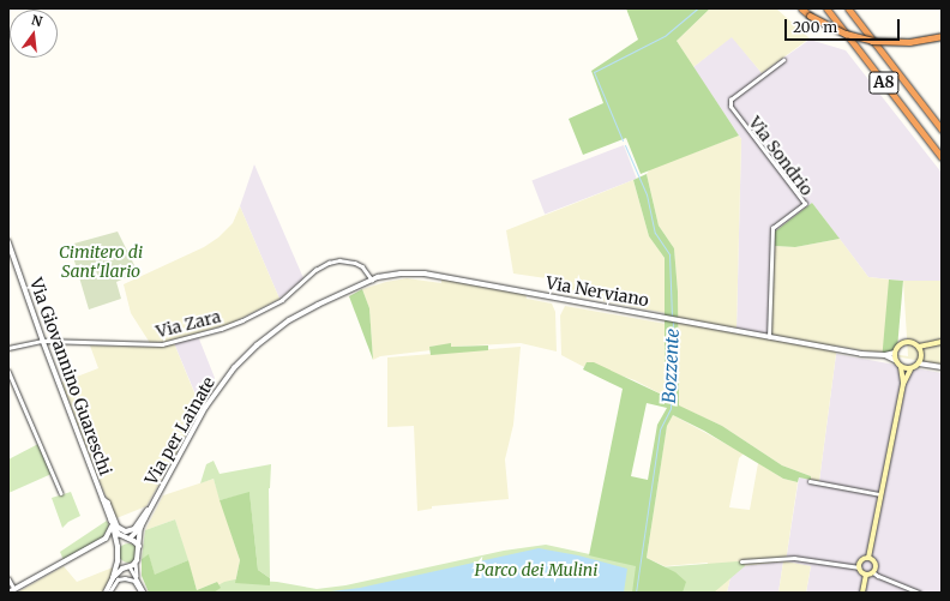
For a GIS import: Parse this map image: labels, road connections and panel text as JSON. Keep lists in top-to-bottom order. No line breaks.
{"streets":{"highway":["A8"],"street":["Via Sondrio","Via Nerviano","Via Zara","Via Giovannino Guareschi","Via per Lainate"]},"crossings":[["Via Sondrio","Via Nerviano"],["Via Nerviano","Via Zara"],["Via Nerviano","Via per Lainate"],["Via Zara","Via Giovannino Guareschi"]],"water":["Bozzente"],"parks":["Cimitero di Sant'Ilario","Parco dei Mulini"],"scale_bar":"200 m","north":"top"}
